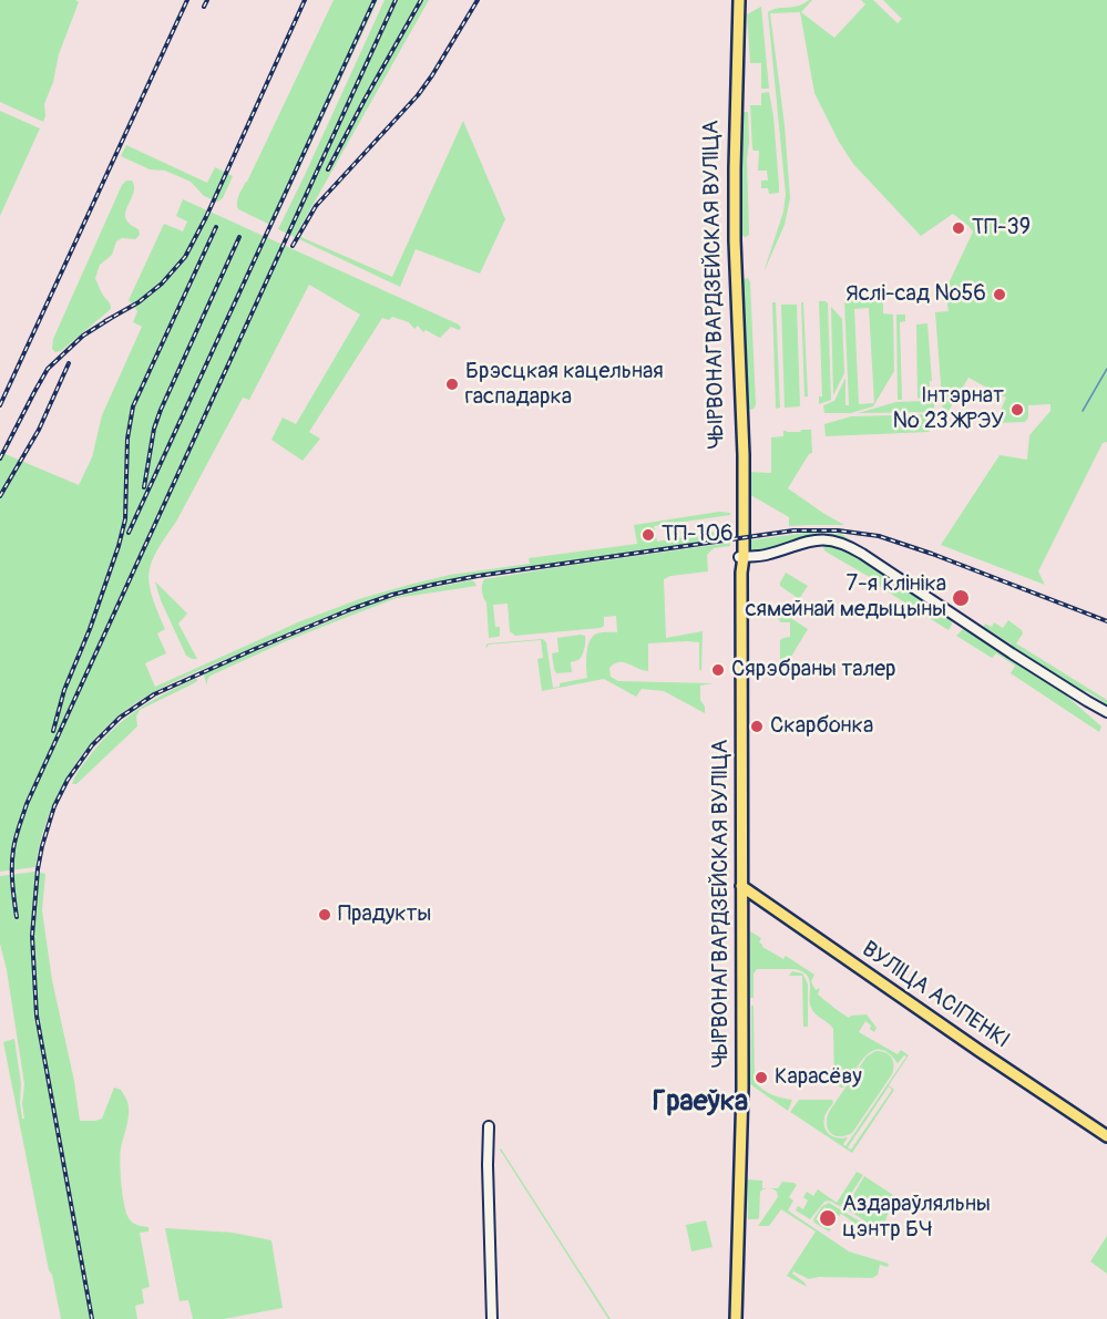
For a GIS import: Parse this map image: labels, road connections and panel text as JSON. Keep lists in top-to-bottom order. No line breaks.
{"streets":{"main road":["ЧЫРВОНАГВАРДЗЕЙСКАЯ ВУЛІЦА","ВУЛІЦА АСІПЕНКІ"]},"crossings":[["ЧЫРВОНАГВАРДЗЕЙСКАЯ ВУЛІЦА","ВУЛІЦА АСІПЕНКІ"]],"districts":["Граеўка"],"places":["ТП-39","Яслі-сад №56","Брэсцкая кацельная гаспадарка","Інтэрнат № 23 ЖРЭУ","ТП-106","7-я клініка сямейнай медыцыны","Сярэбраны талер","Скарбонка","Прадукты","Карасёву","Аздараўляльны цэнтр БЧ"]}
